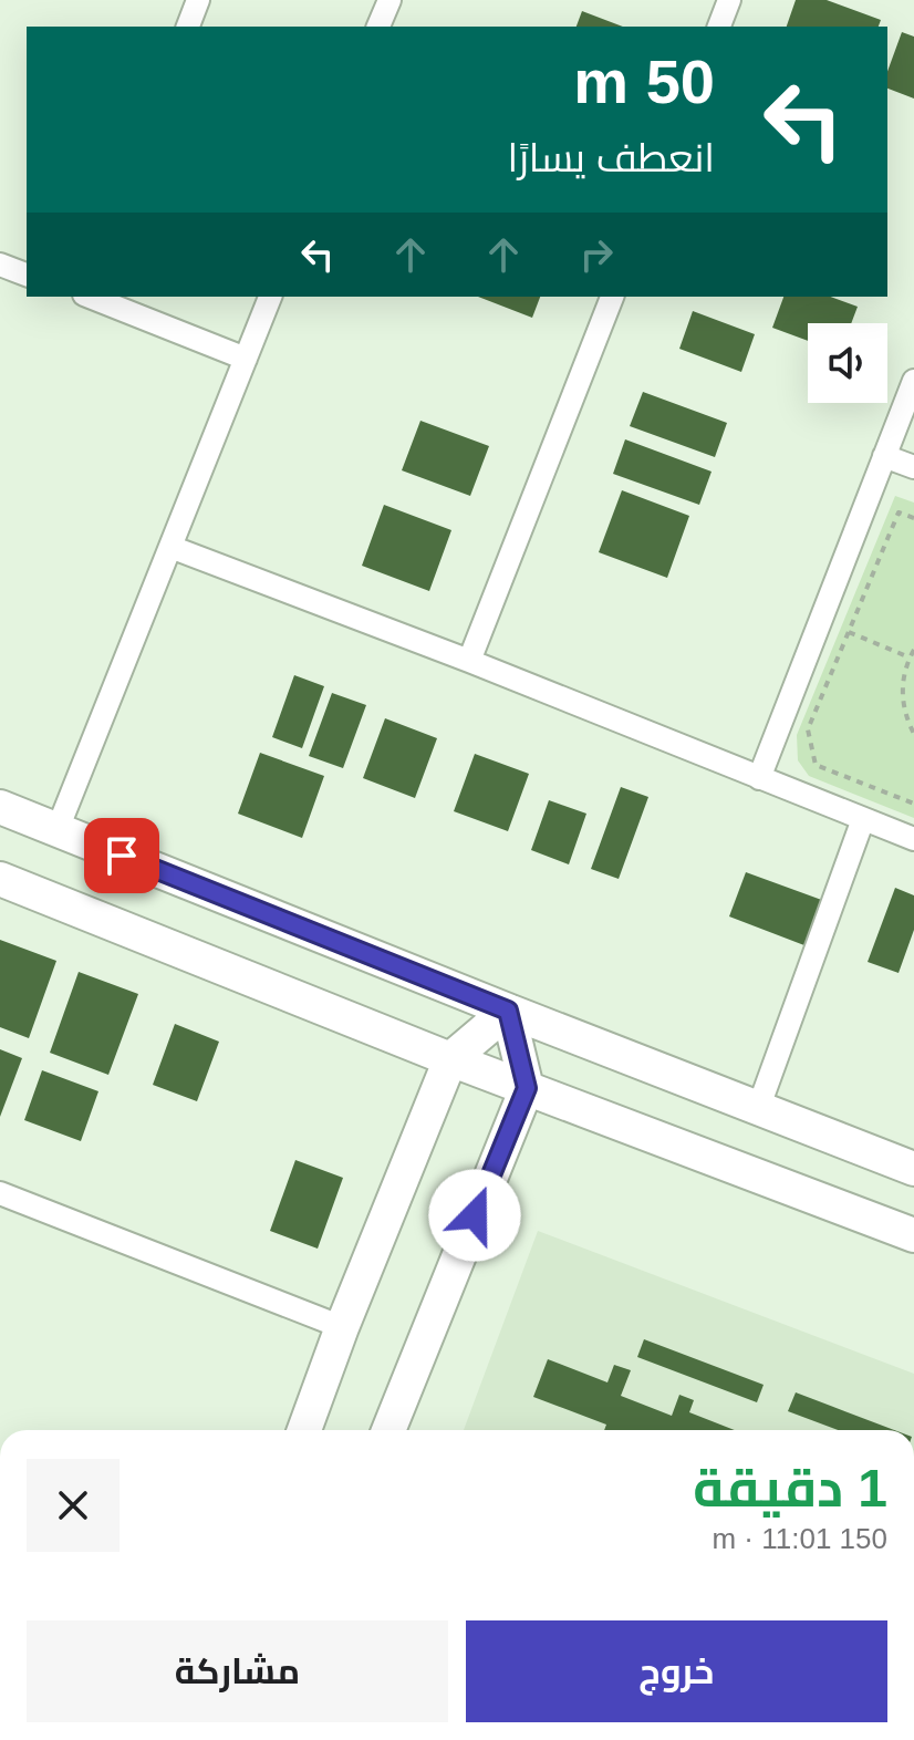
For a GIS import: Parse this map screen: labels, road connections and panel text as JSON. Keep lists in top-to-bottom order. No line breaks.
{"page":{"turn":["50 m","انعطف يسارًا"],"heading":["1 دقيقة","150 m · 11:01"],"buttons":["خروج","مشاركة"]}}
